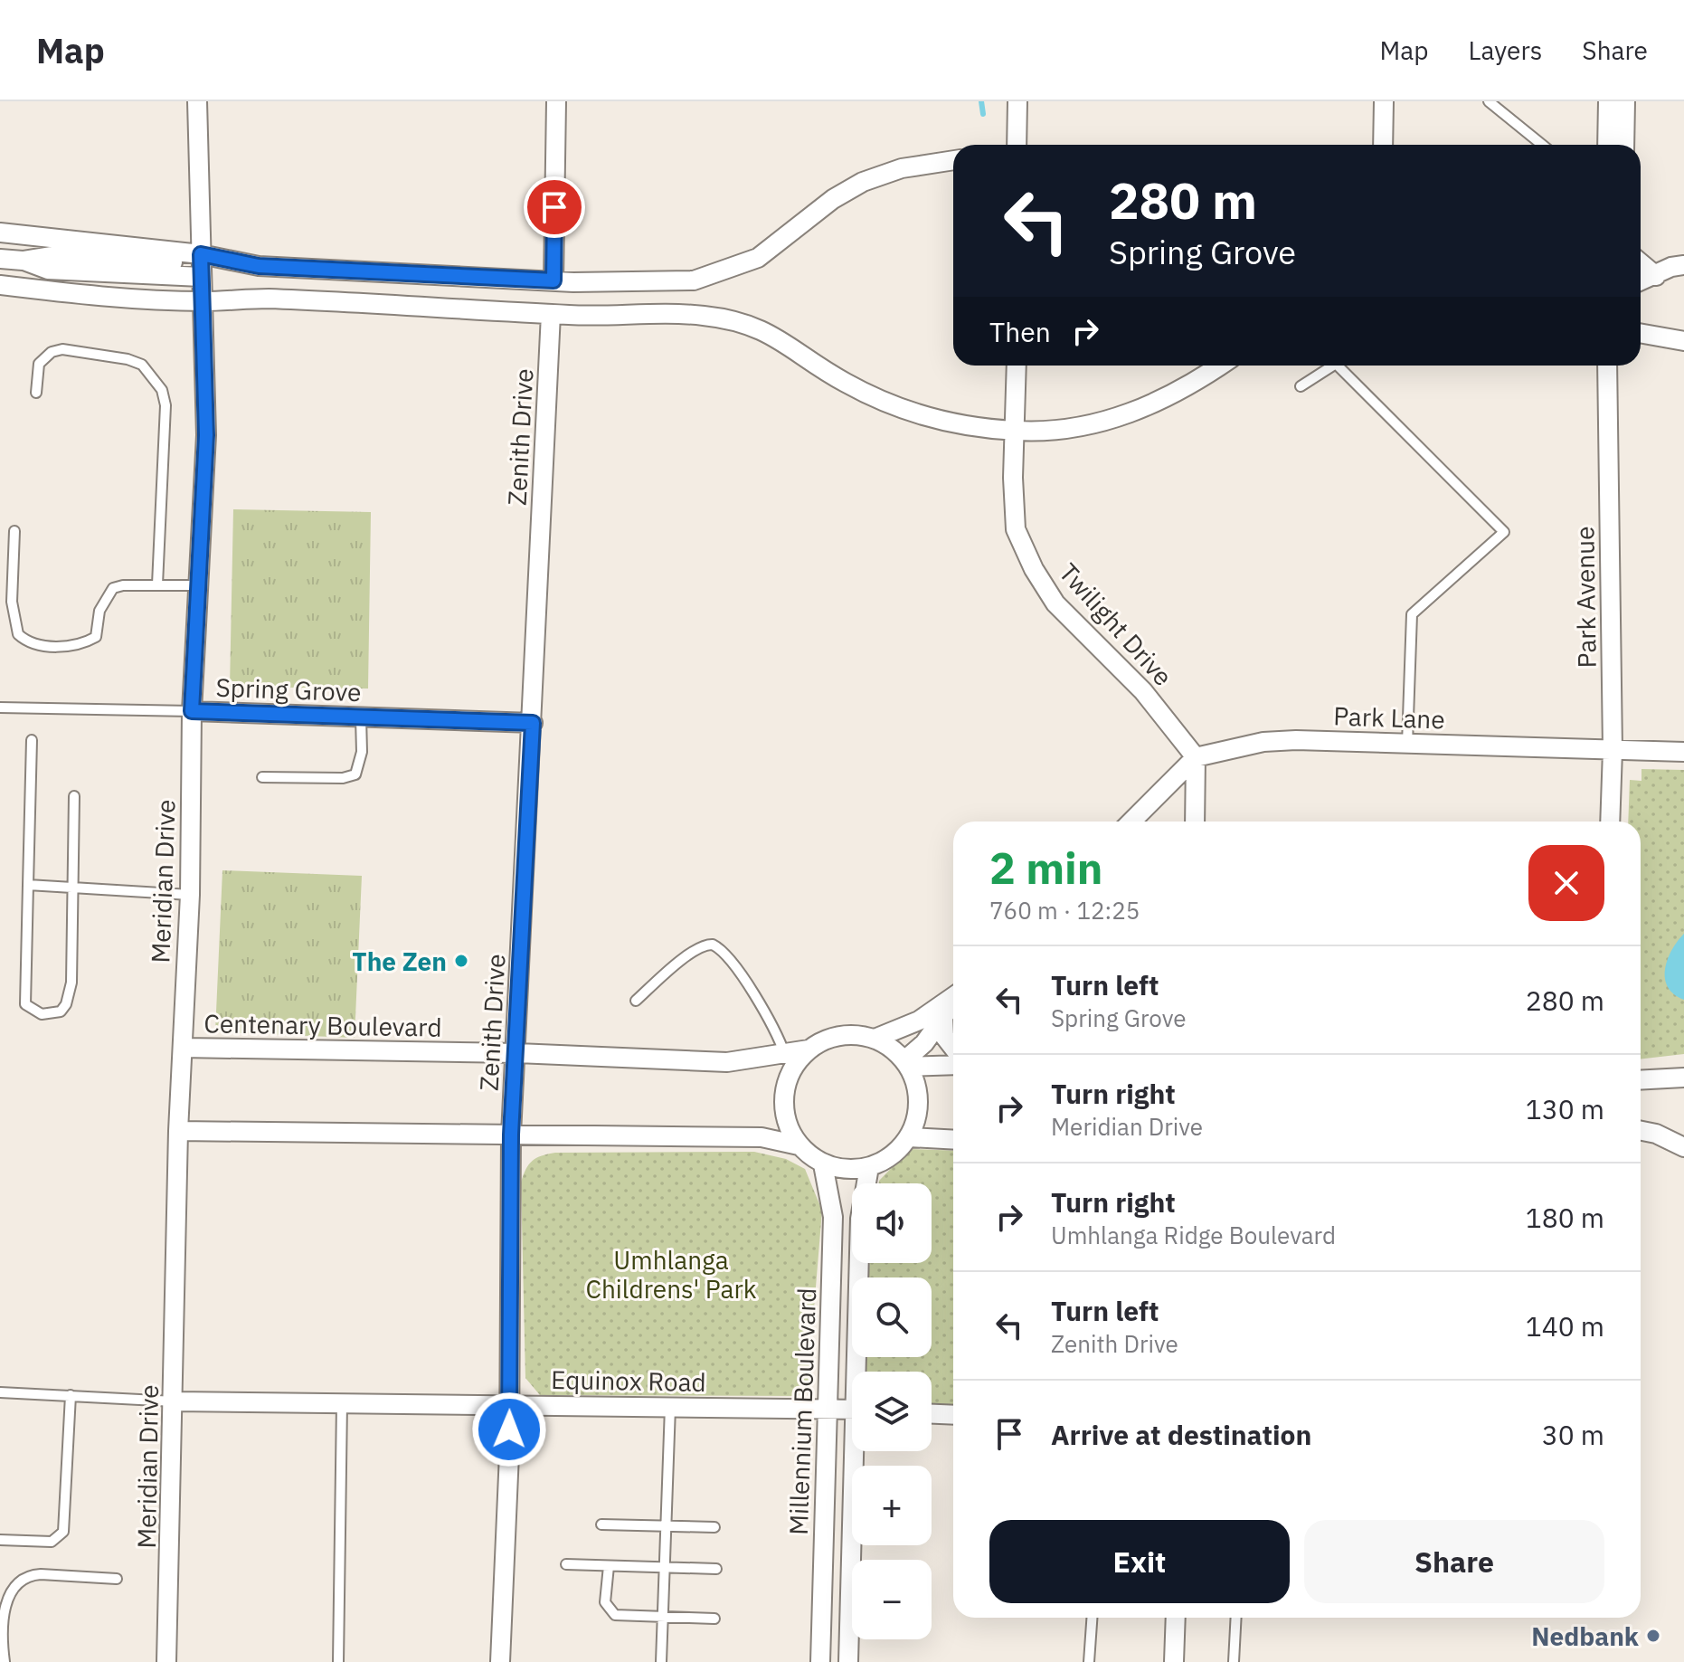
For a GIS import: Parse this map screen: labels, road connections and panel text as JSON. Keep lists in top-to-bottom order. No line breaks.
{"streets":{"street":["Zenith Drive","Park Avenue","Twilight Drive","Spring Grove","Park Lane","Meridian Drive","Centenary Boulevard","Equinox Road","Millennium Boulevard"]},"crossings":[["Zenith Drive","Spring Grove"],["Zenith Drive","Centenary Boulevard"],["Zenith Drive","Equinox Road"],["Park Avenue","Park Lane"],["Twilight Drive","Park Lane"],["Spring Grove","Meridian Drive"],["Meridian Drive","Centenary Boulevard"],["Meridian Drive","Equinox Road"],["Centenary Boulevard","Millennium Boulevard"],["Equinox Road","Millennium Boulevard"]],"parks":["Umhlanga Childrens' Park"],"places":["The Zen","Nedbank"],"page":{"header":"Map","nav":["Map","Layers","Share"],"turn":["280 m","Spring Grove"],"then":"Then","heading":["2 min","760 m · 12:25"],"list":[{"name":"Turn left","note":"Spring Grove","value":"280 m"},{"name":"Turn right","note":"Meridian Drive","value":"130 m"},{"name":"Turn right","note":"Umhlanga Ridge Boulevard","value":"180 m"},{"name":"Turn left","note":"Zenith Drive","value":"140 m"},{"name":"Arrive at destination","value":"30 m"}],"map_buttons":["+","−"],"buttons":["Exit","Share"]}}
